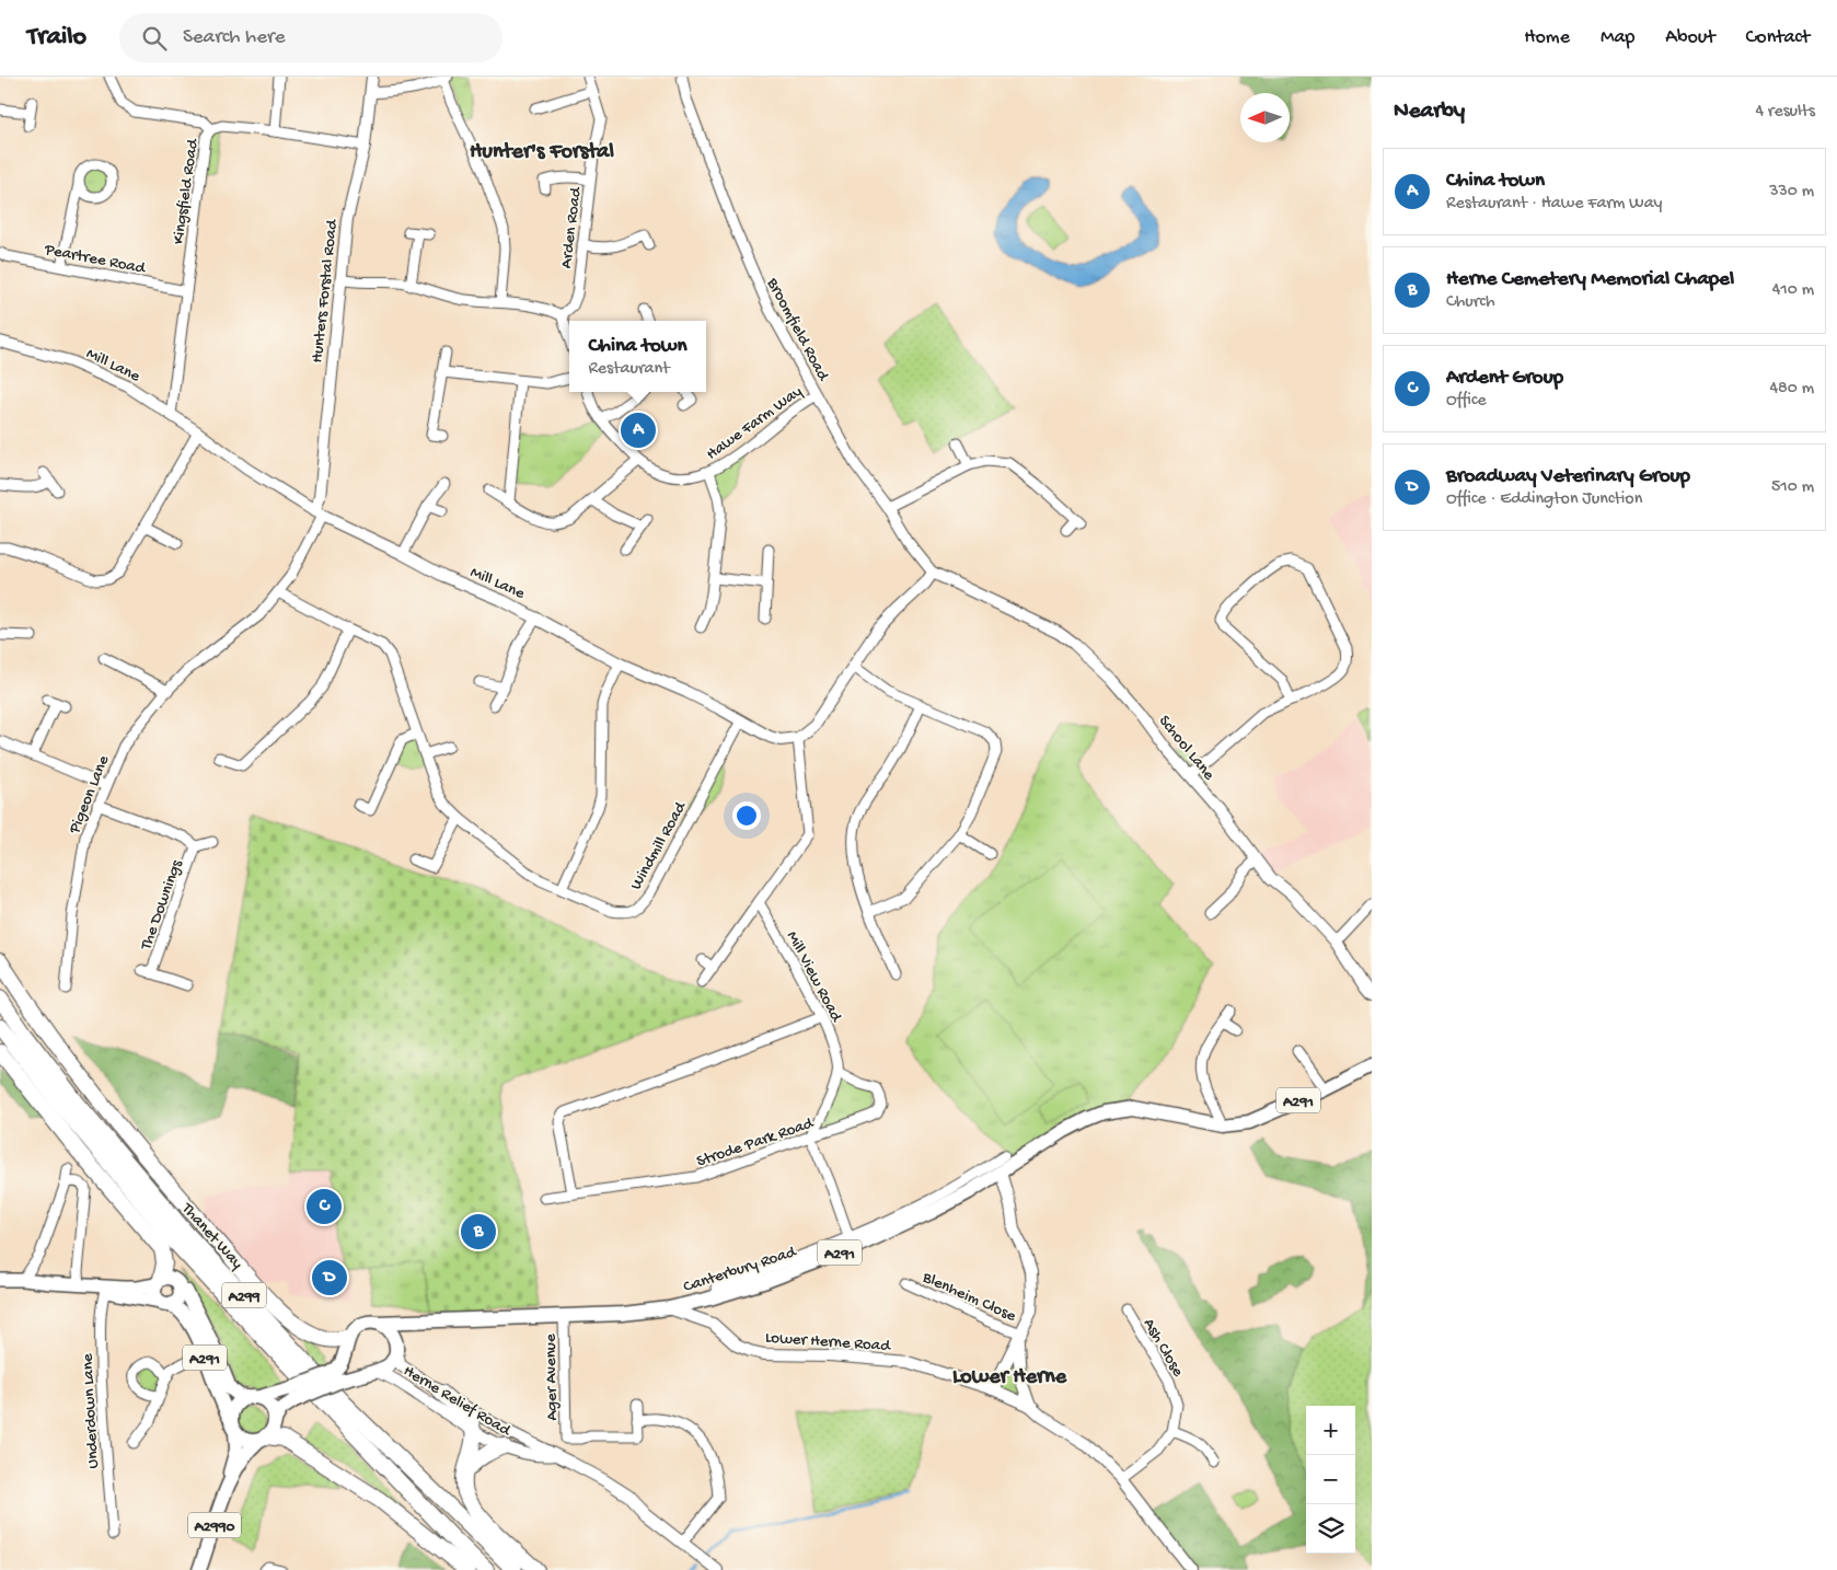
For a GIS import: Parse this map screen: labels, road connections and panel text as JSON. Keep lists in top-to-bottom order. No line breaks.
{"streets":{"highway":["Thanet Way","A299"],"main road":["A291","Canterbury Road","A2990"],"street":["Kingsfield Road","Arden Road","Peartree Road","Hunters Forstal Road","Broomfield Road","Mill Lane","Hawe Farm Way","School Lane","Pigeon Lane","Windmill Road","The Downings","Mill View Road","Strode Park Road","Blenheim Close","Lower Herne Road","Ash Close","Ager Avenue","Herne Relief Road","Underdown Lane"]},"crossings":[["Kingsfield Road","Peartree Road"],["Kingsfield Road","Hunters Forstal Road"],["Kingsfield Road","Mill Lane"],["Hunters Forstal Road","Mill Lane"],["Hunters Forstal Road","Pigeon Lane"],["Broomfield Road","Hawe Farm Way"],["Broomfield Road","School Lane"],["Mill Lane","Pigeon Lane"],["Mill Lane","Windmill Road"],["Pigeon Lane","Windmill Road"],["Pigeon Lane","The Downings"],["Mill View Road","Strode Park Road"],["A291","Canterbury Road"],["A291","A2990"],["Canterbury Road","A299"],["Canterbury Road","Lower Herne Road"],["Canterbury Road","Ager Avenue"],["Lower Herne Road","Ash Close"]],"districts":["Hunter's Forstal","Lower Herne"],"north":"left","page":{"header":"Trailo","search":"Search here","nav":["Home","Map","About","Contact"],"heading":["Nearby","4 results"],"list":[{"mark":"A","name":"China town","note":"Restaurant · Hawe Farm Way","value":"330 m"},{"mark":"B","name":"Herne Cemetery Memorial Chapel","note":"Church","value":"410 m"},{"mark":"C","name":"Ardent Group","note":"Office","value":"480 m"},{"mark":"D","name":"Broadway Veterinary Group","note":"Office · Eddington Junction","value":"510 m"}],"popup":["China town","Restaurant"],"pins":["A","C","B","D"],"map_buttons":["+","−"]}}
